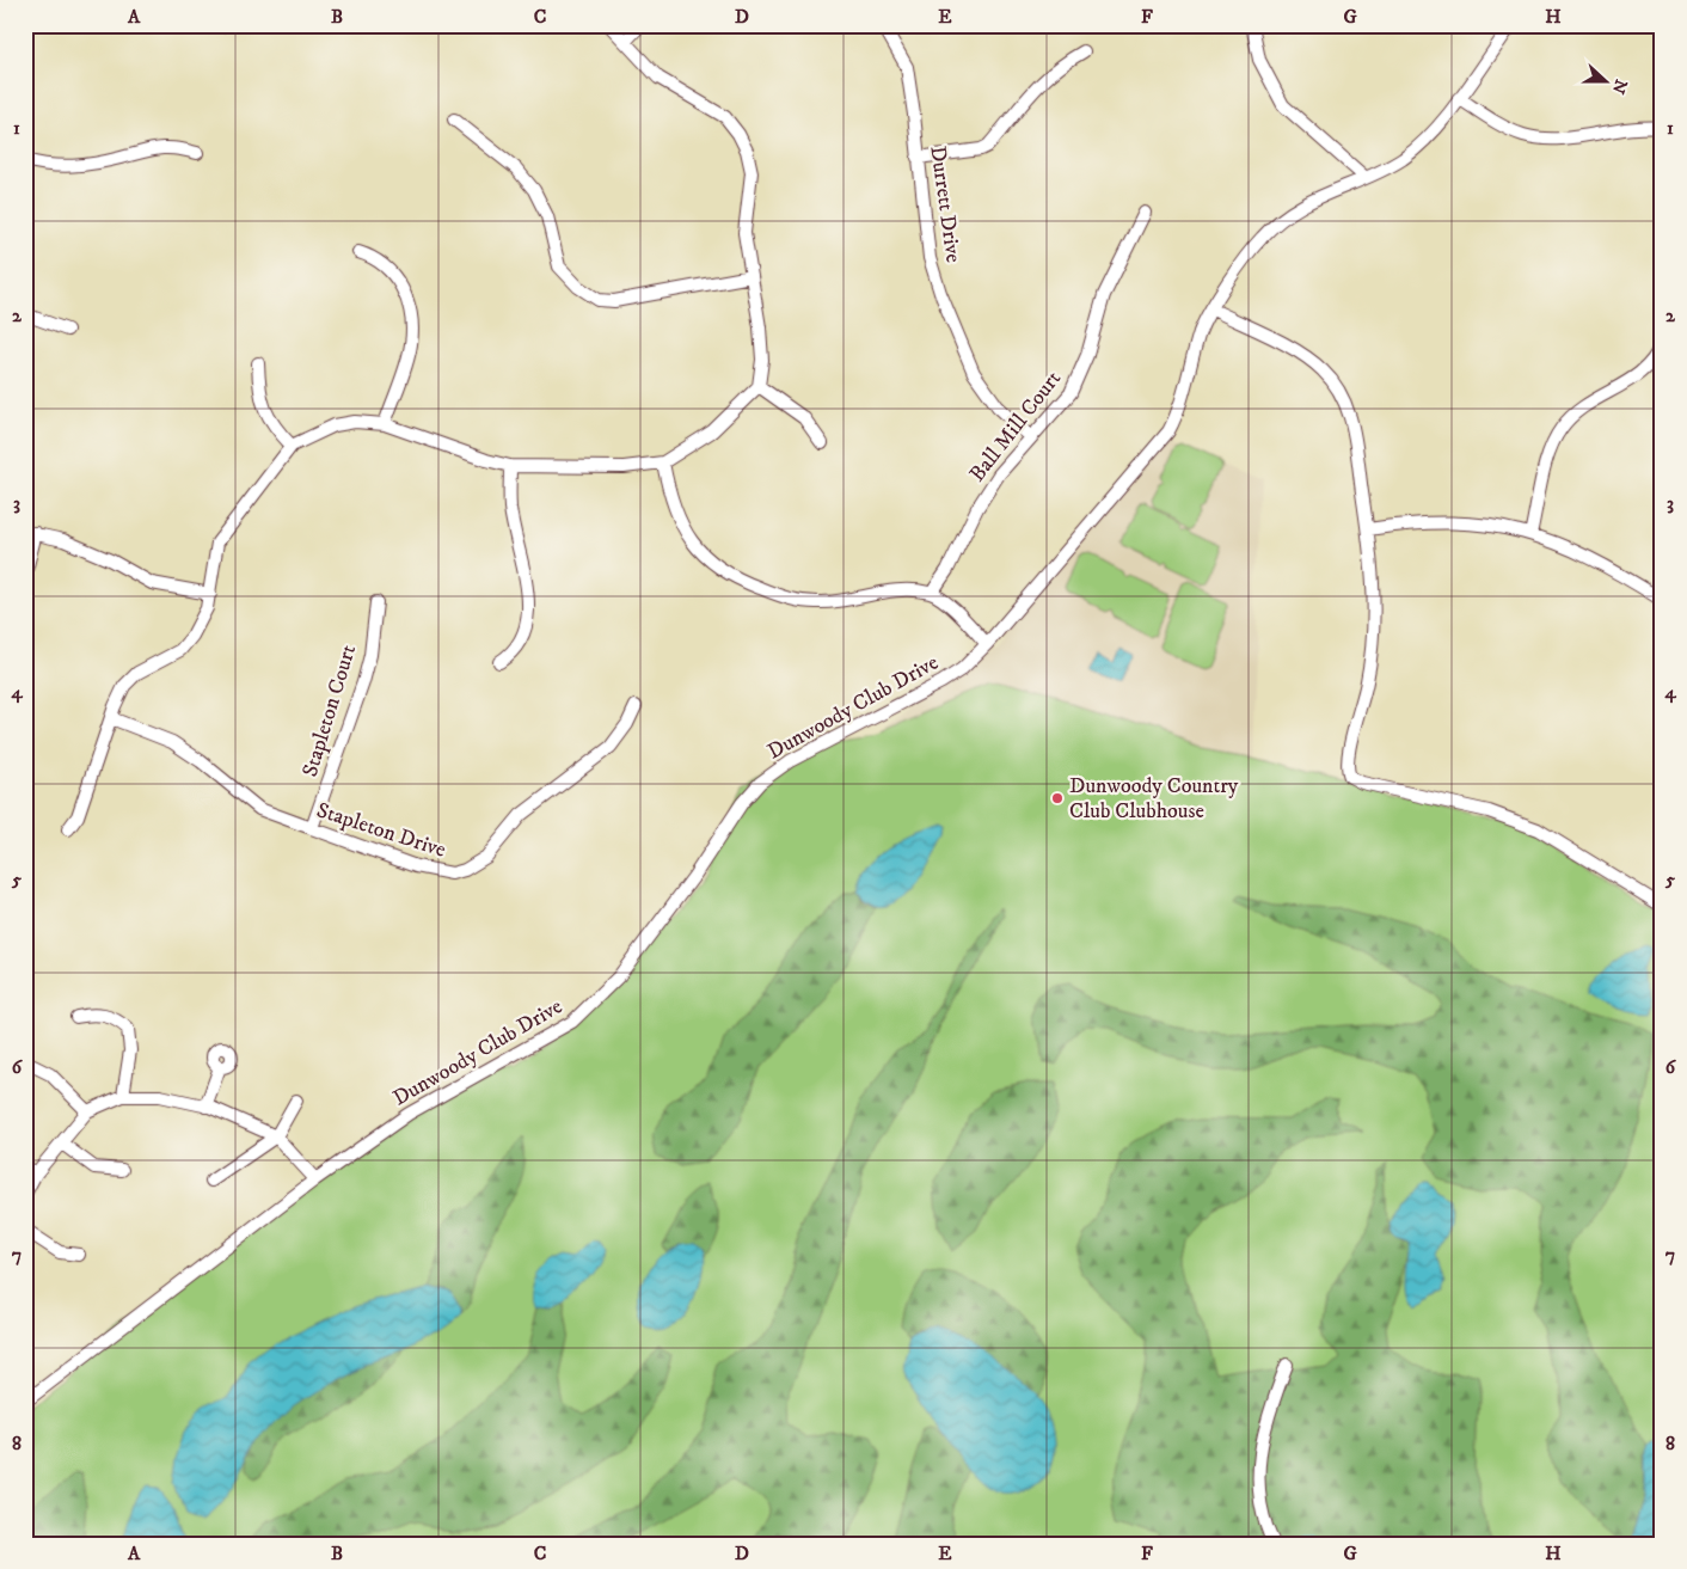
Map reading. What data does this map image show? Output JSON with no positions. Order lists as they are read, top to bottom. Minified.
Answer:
{"streets":{"street":["Durrett Drive","Ball Mill Court","Dunwoody Club Drive","Stapleton Court","Stapleton Drive"]},"crossings":[["Durrett Drive","Ball Mill Court"],["Stapleton Court","Stapleton Drive"]],"places":["Dunwoody Country Club Clubhouse"],"north":"right","grid":{"columns":["A","B","C","D","E","F","G","H"],"rows":["1","2","3","4","5","6","7","8"]}}
